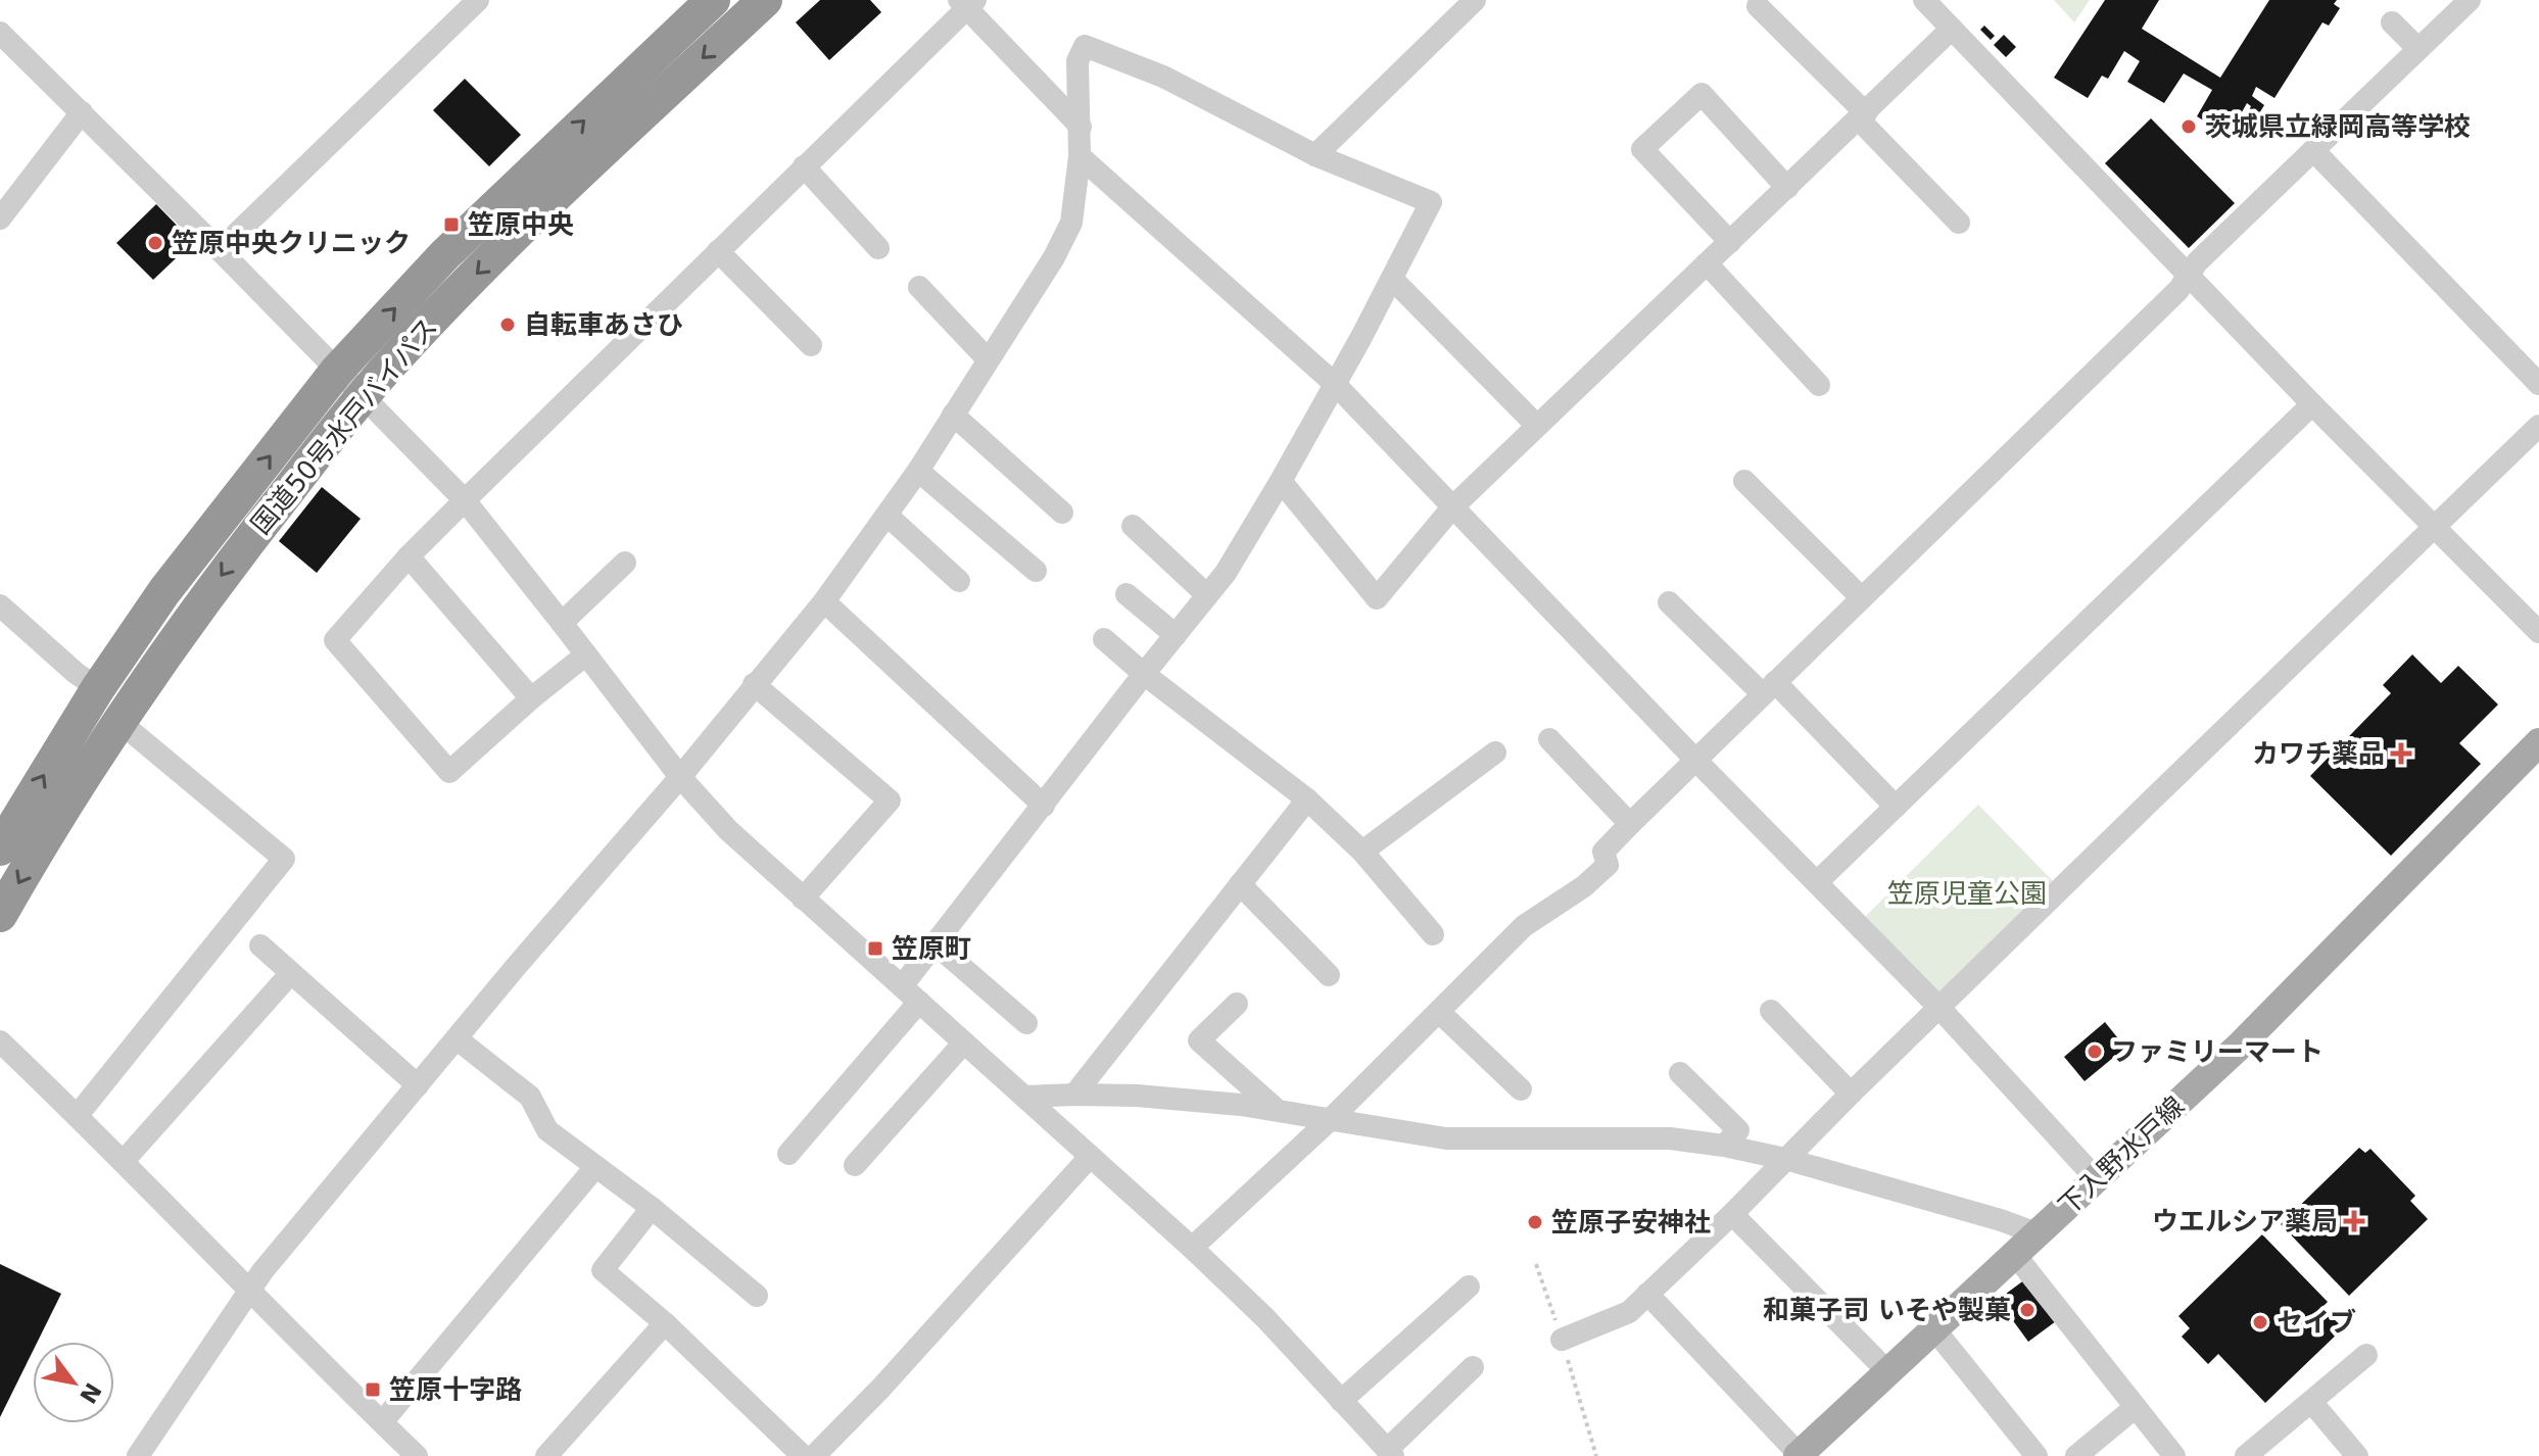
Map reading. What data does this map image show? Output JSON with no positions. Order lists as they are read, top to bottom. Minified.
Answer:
{"streets":{"highway":["国道50号水戸バイパス"],"main road":["下入野水戸線"]},"parks":["笠原児童公園"],"places":{"other":["茨城県立緑岡高等学校","笠原中央クリニック","自転車あさひ","ファミリーマート","笠原子安神社","和菓子司 いそや製菓","セイブ"],"transit":["笠原中央","笠原町","笠原十字路"],"health":["カワチ薬品","ウエルシア薬局"]},"north":"bottom right"}
